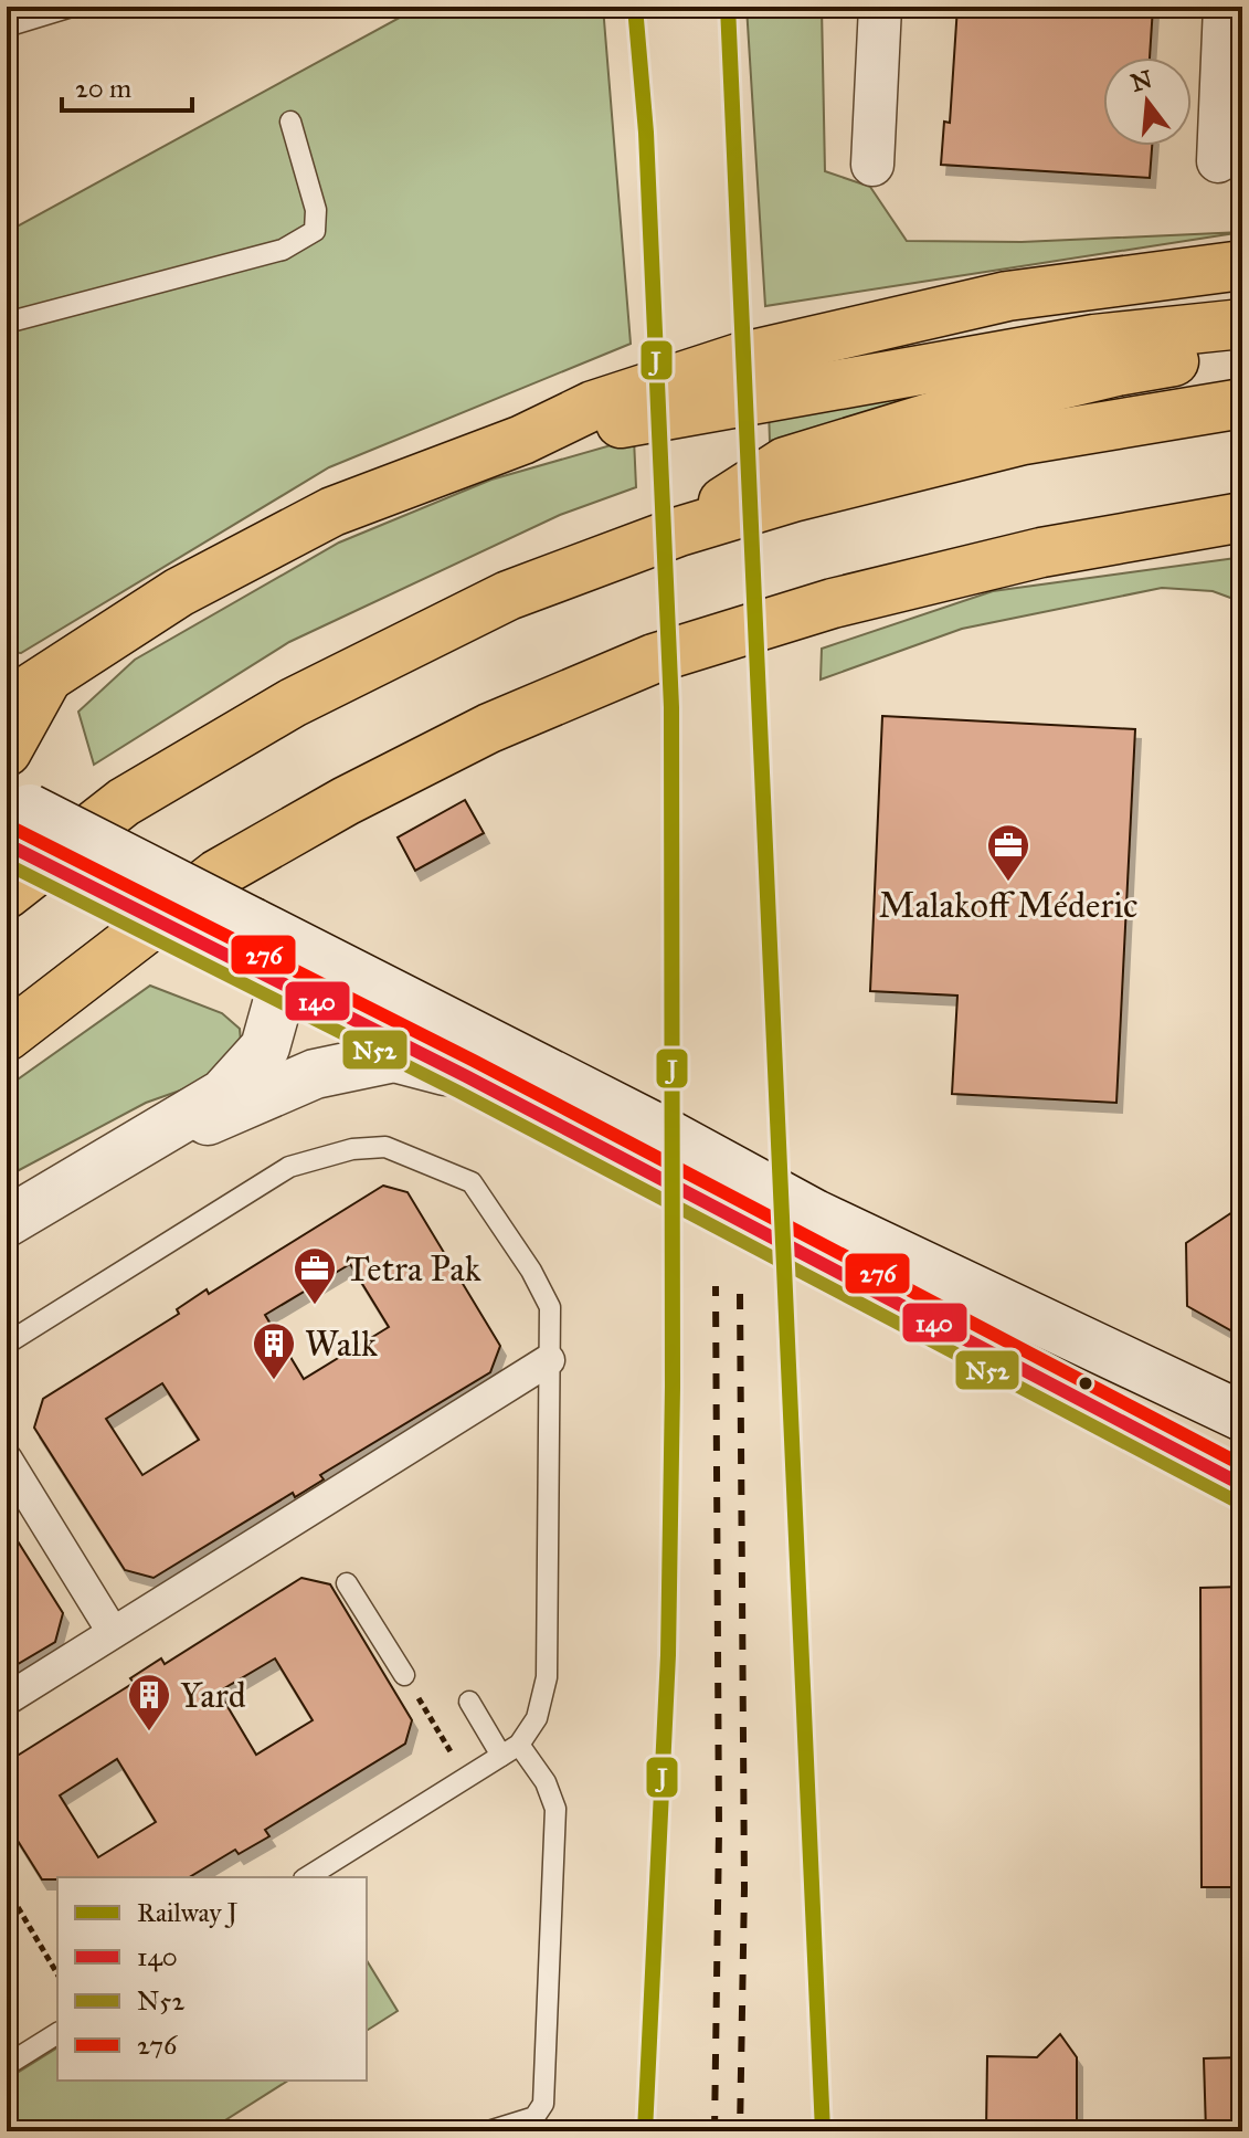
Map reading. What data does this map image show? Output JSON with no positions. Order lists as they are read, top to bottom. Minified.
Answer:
{"places":{"office":["Malakoff Méderic","Tetra Pak"],"building":["Walk","Yard"]},"lines":["rail line J","transit line 276","transit line 140","transit line N52"],"legend":["Railway J","140","N52","276"],"scale_bar":"20 m","north":"top"}
